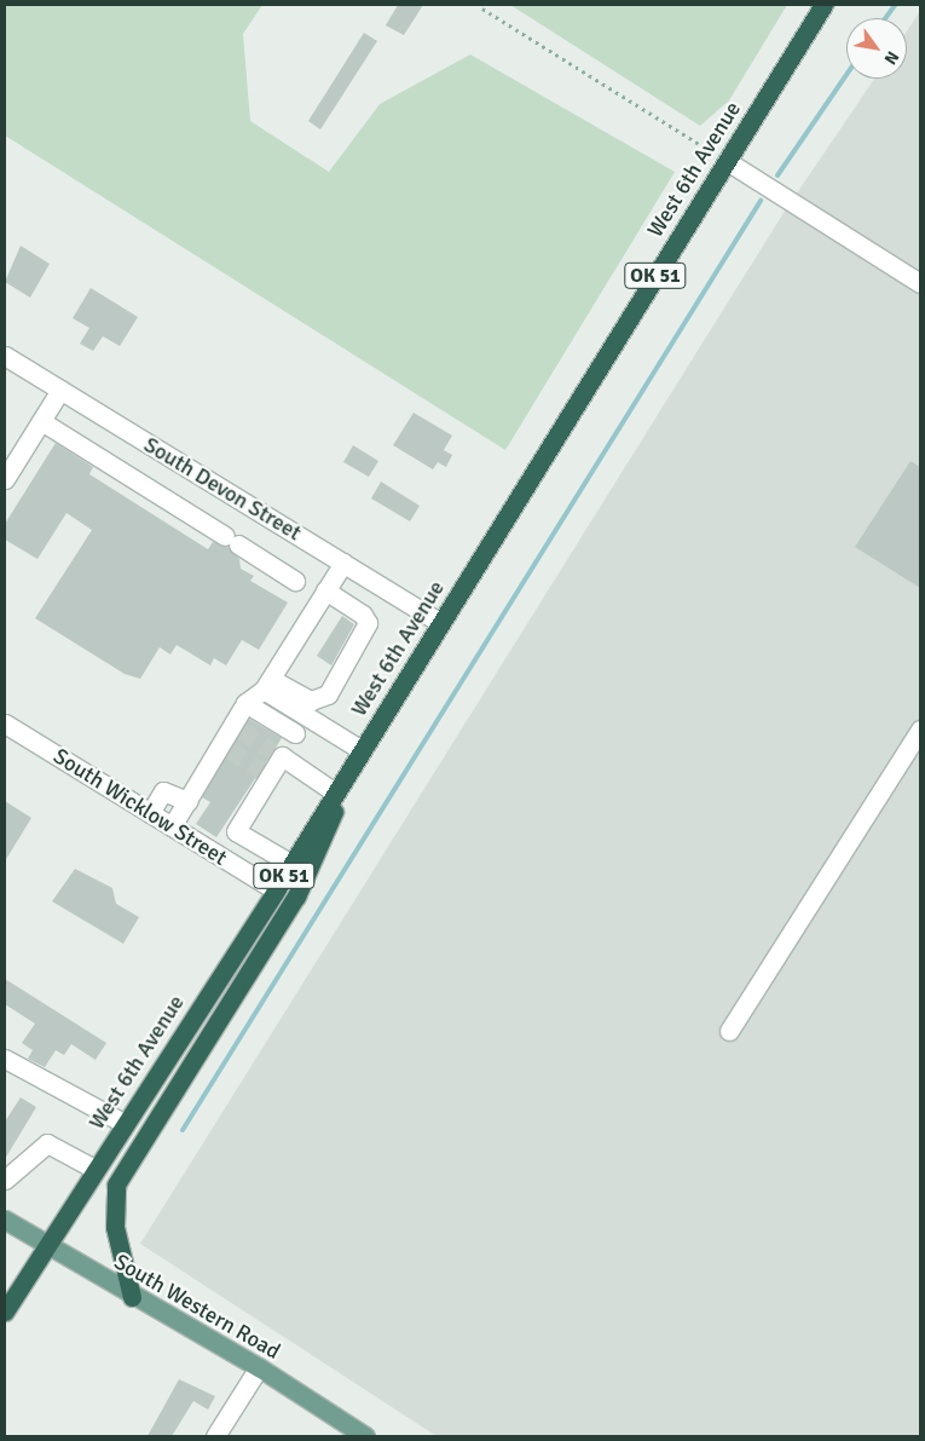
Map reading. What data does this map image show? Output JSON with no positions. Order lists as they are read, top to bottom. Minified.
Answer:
{"streets":{"highway":["West 6th Avenue","OK 51"],"main road":["South Western Road"],"street":["South Devon Street","South Wicklow Street"]},"crossings":[["West 6th Avenue","South Devon Street"],["West 6th Avenue","South Wicklow Street"],["West 6th Avenue","South Western Road"]],"north":"bottom right"}
